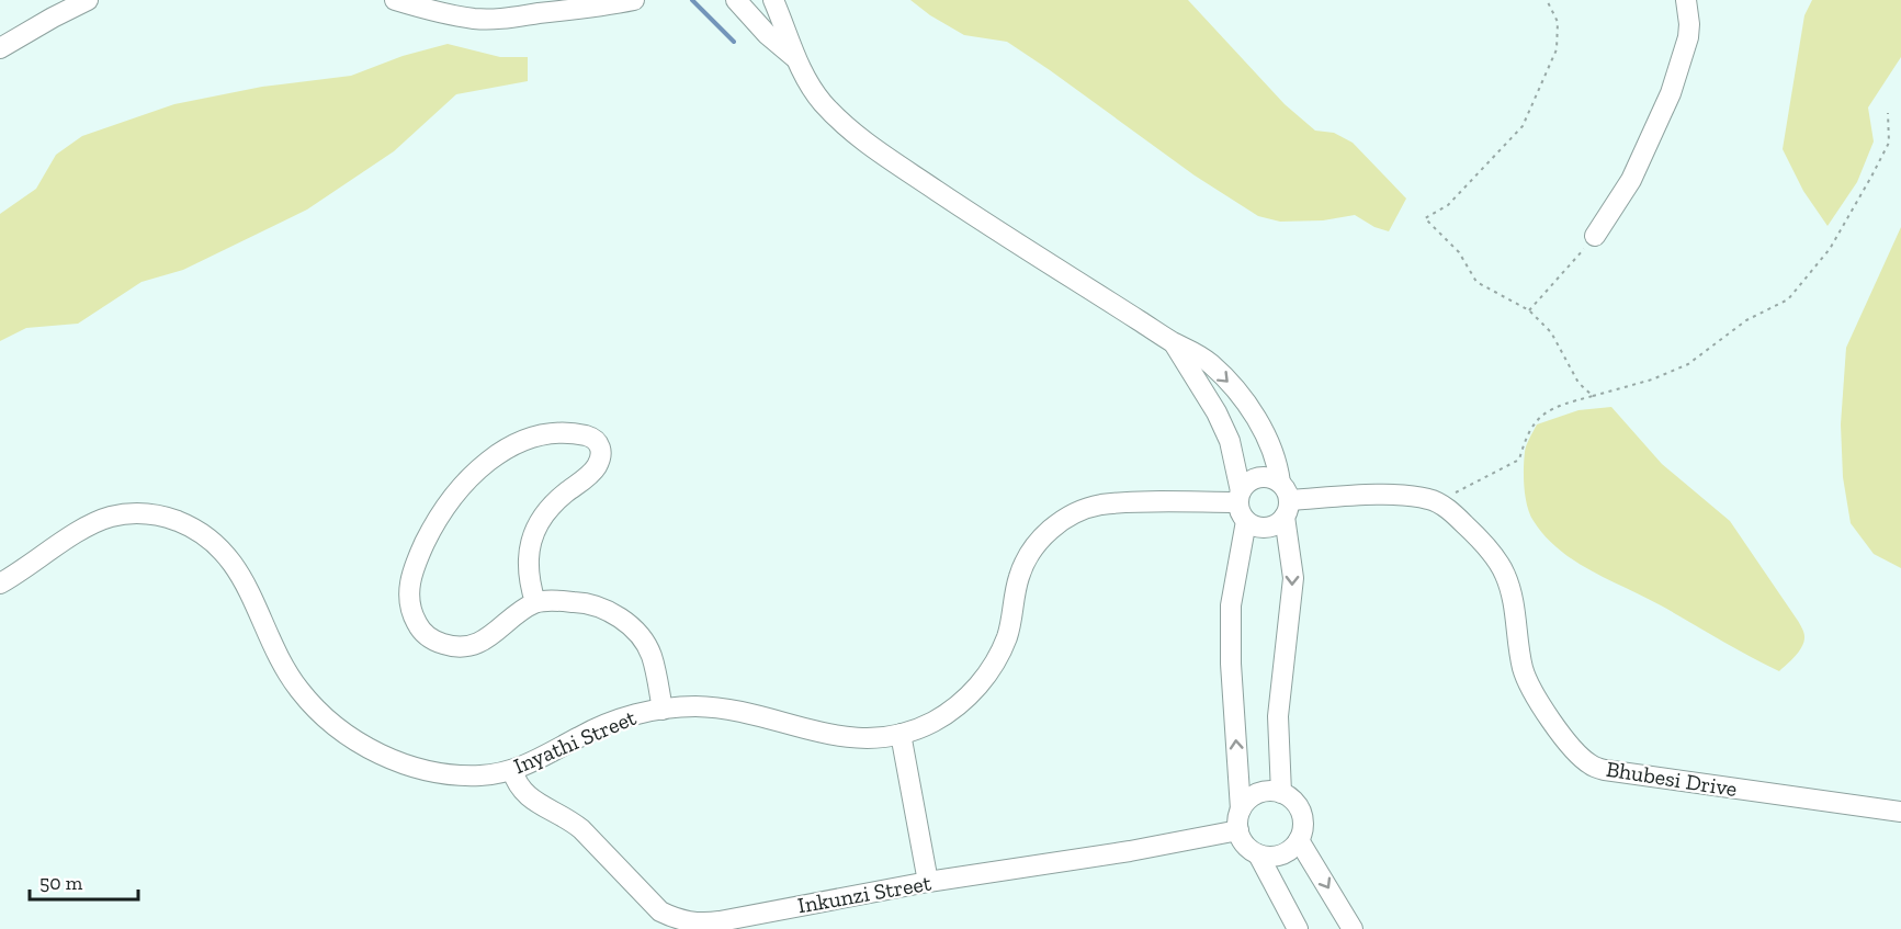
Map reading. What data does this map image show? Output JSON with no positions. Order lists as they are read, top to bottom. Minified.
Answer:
{"streets":{"street":["Inyathi Street","Bhubesi Drive","Inkunzi Street"]},"crossings":[["Inyathi Street","Bhubesi Drive"],["Inyathi Street","Inkunzi Street"]],"scale_bar":"50 m"}
